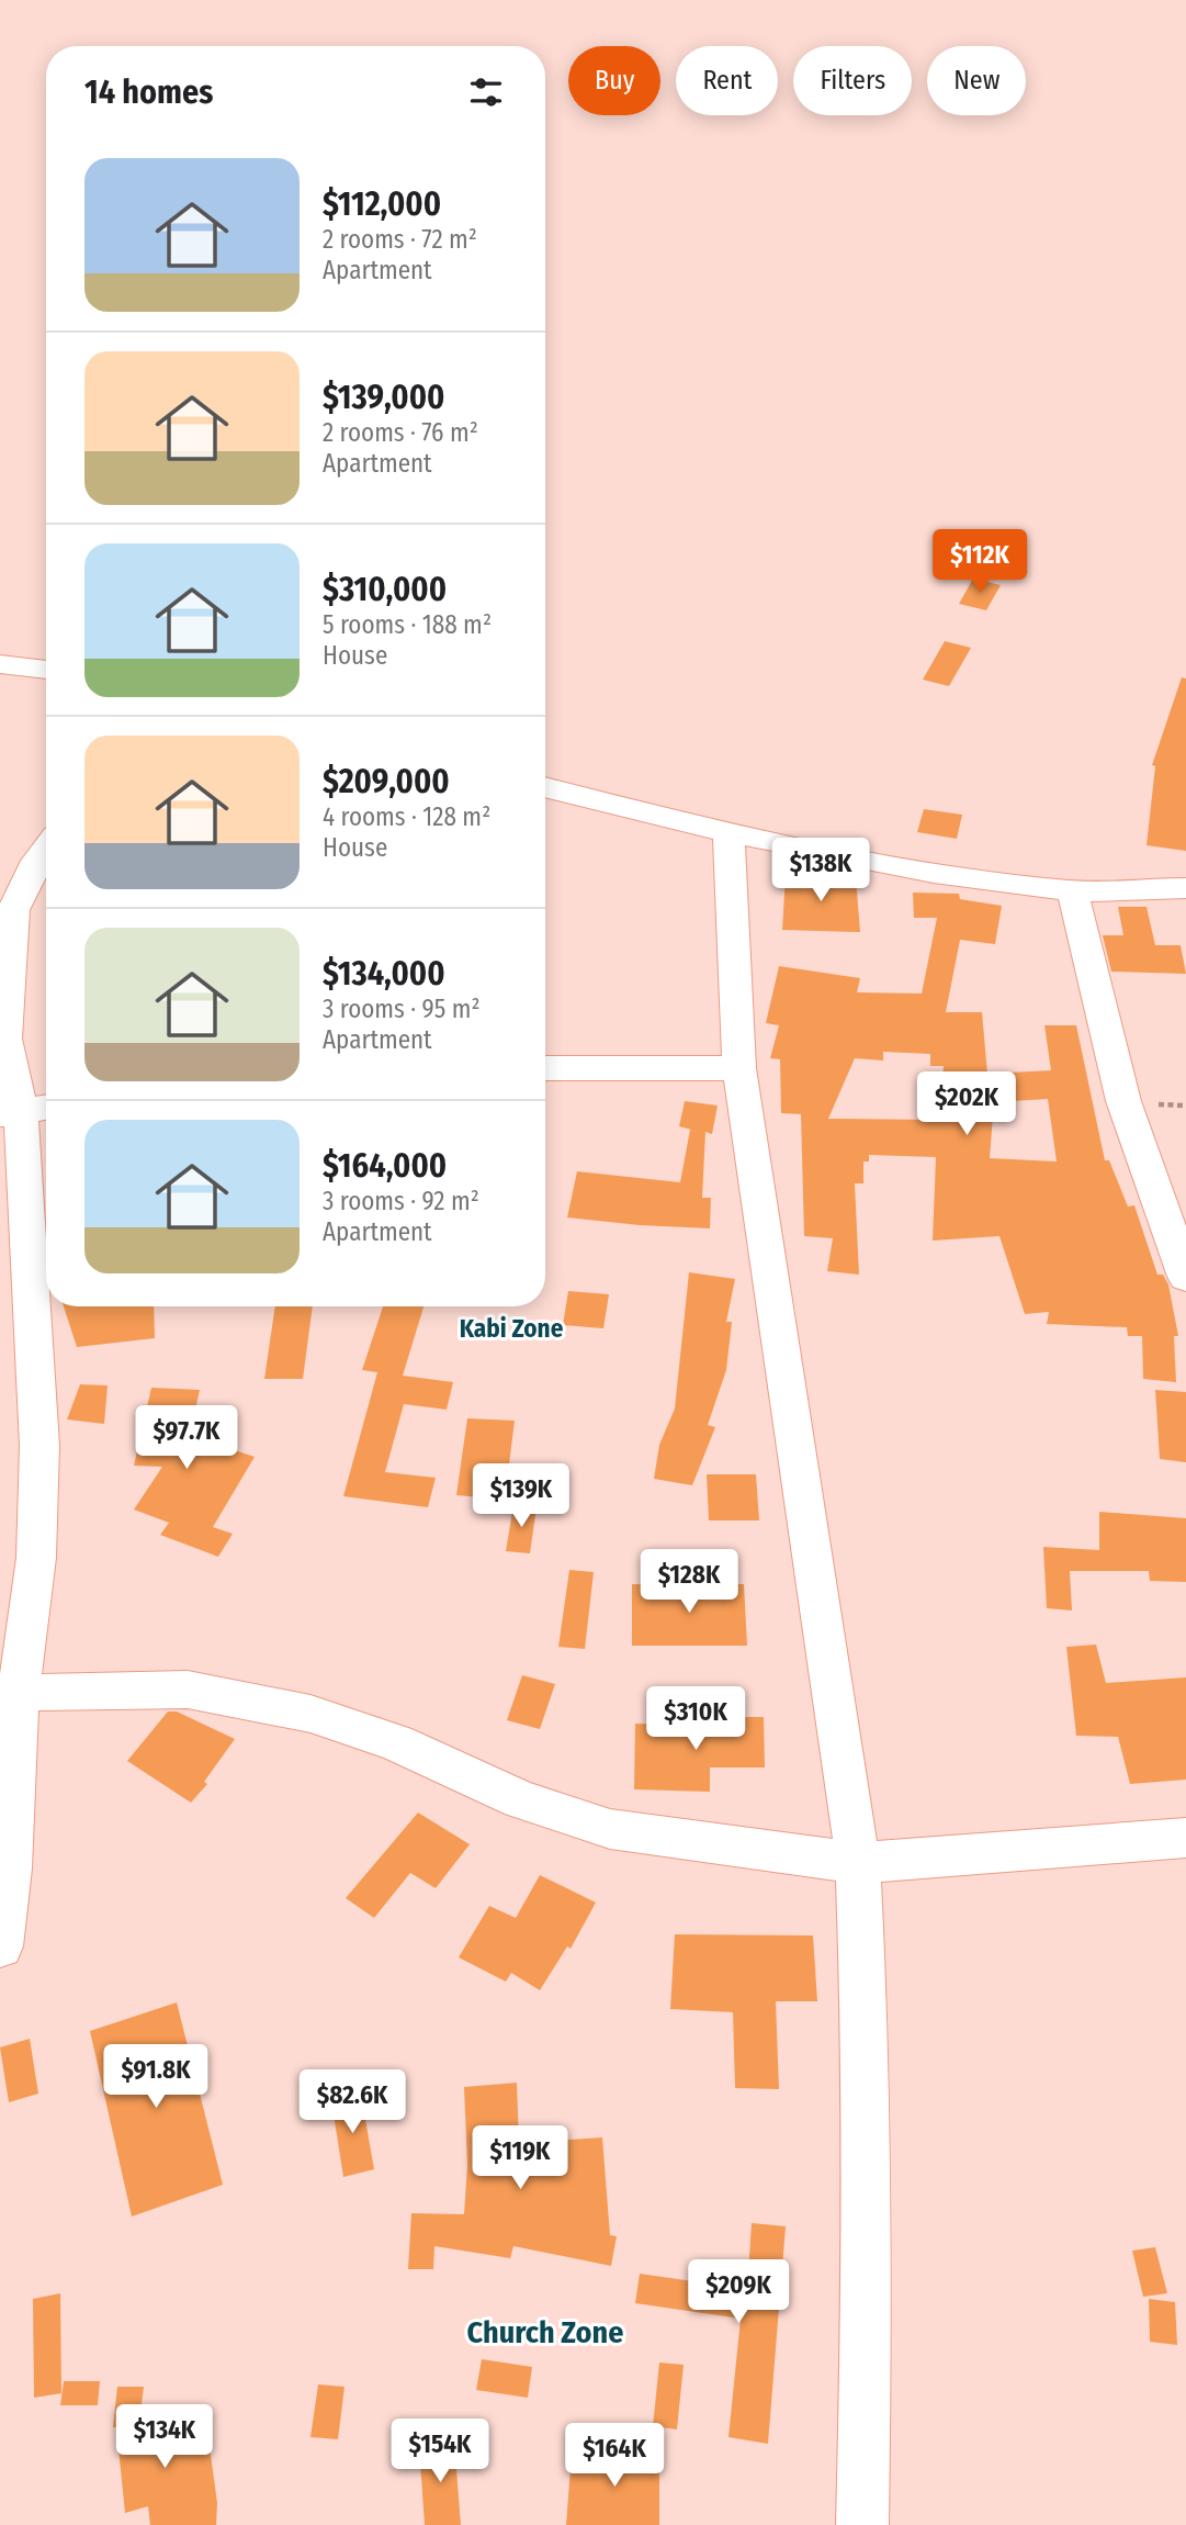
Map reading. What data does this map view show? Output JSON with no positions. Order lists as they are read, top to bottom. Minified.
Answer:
{"districts":["Kabi Zone","Church Zone"],"page":{"chip":["Buy","Rent","Filters","New"],"heading":"14 homes","list":[{"name":"$112,000","note":"2 rooms · 72 m² · Apartment"},{"name":"$139,000","note":"2 rooms · 76 m² · Apartment"},{"name":"$310,000","note":"5 rooms · 188 m² · House"},{"name":"$209,000","note":"4 rooms · 128 m² · House"},{"name":"$134,000","note":"3 rooms · 95 m² · Apartment"},{"name":"$164,000","note":"3 rooms · 92 m² · Apartment"}],"price":["$112K","$138K","$202K","$97.7K","$139K","$128K","$310K","$91.8K","$82.6K","$119K","$209K","$134K","$154K","$164K"]}}
